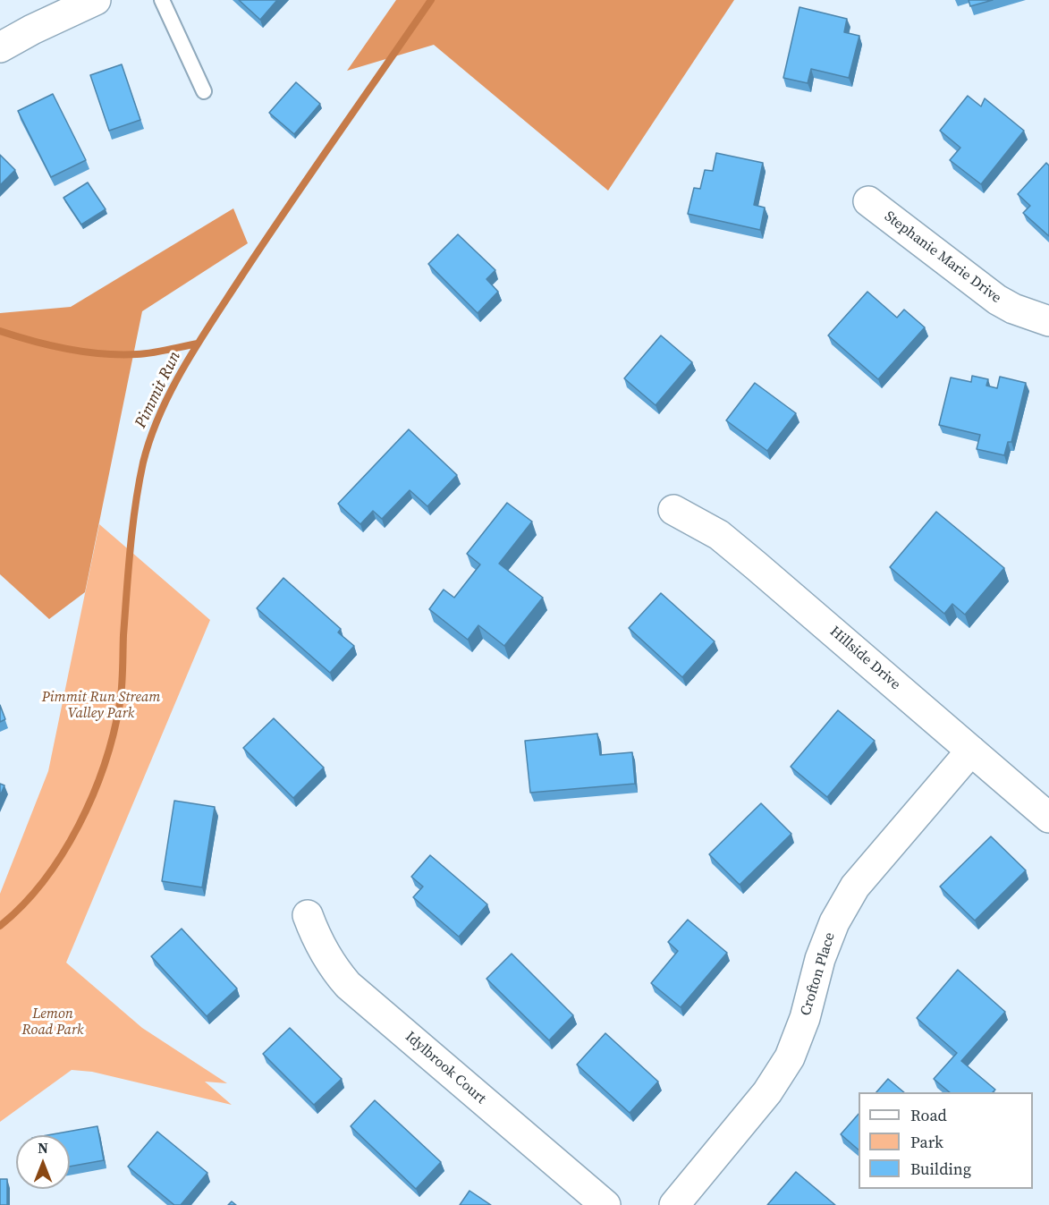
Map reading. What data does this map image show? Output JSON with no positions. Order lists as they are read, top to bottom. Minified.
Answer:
{"streets":{"street":["Stephanie Marie Drive","Hillside Drive","Crofton Place","Idylbrook Court"]},"crossings":[["Hillside Drive","Crofton Place"]],"water":["Pimmit Run"],"parks":["Pimmit Run Stream Valley Park","Lemon Road Park"],"legend":["Road","Park","Building"],"north":"top"}
